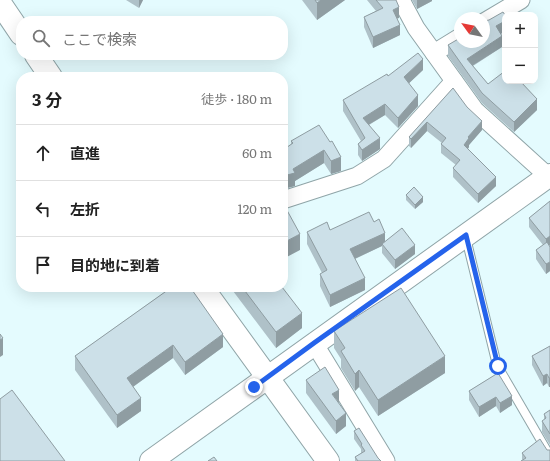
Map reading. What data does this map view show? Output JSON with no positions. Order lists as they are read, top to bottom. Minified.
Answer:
{"north":"top left","page":{"map_buttons":["+","−"],"search":"ここで検索","heading":["3 分","徒歩 · 180 m"],"list":[["直進","60 m"],["左折","120 m"],"目的地に到着"]}}
